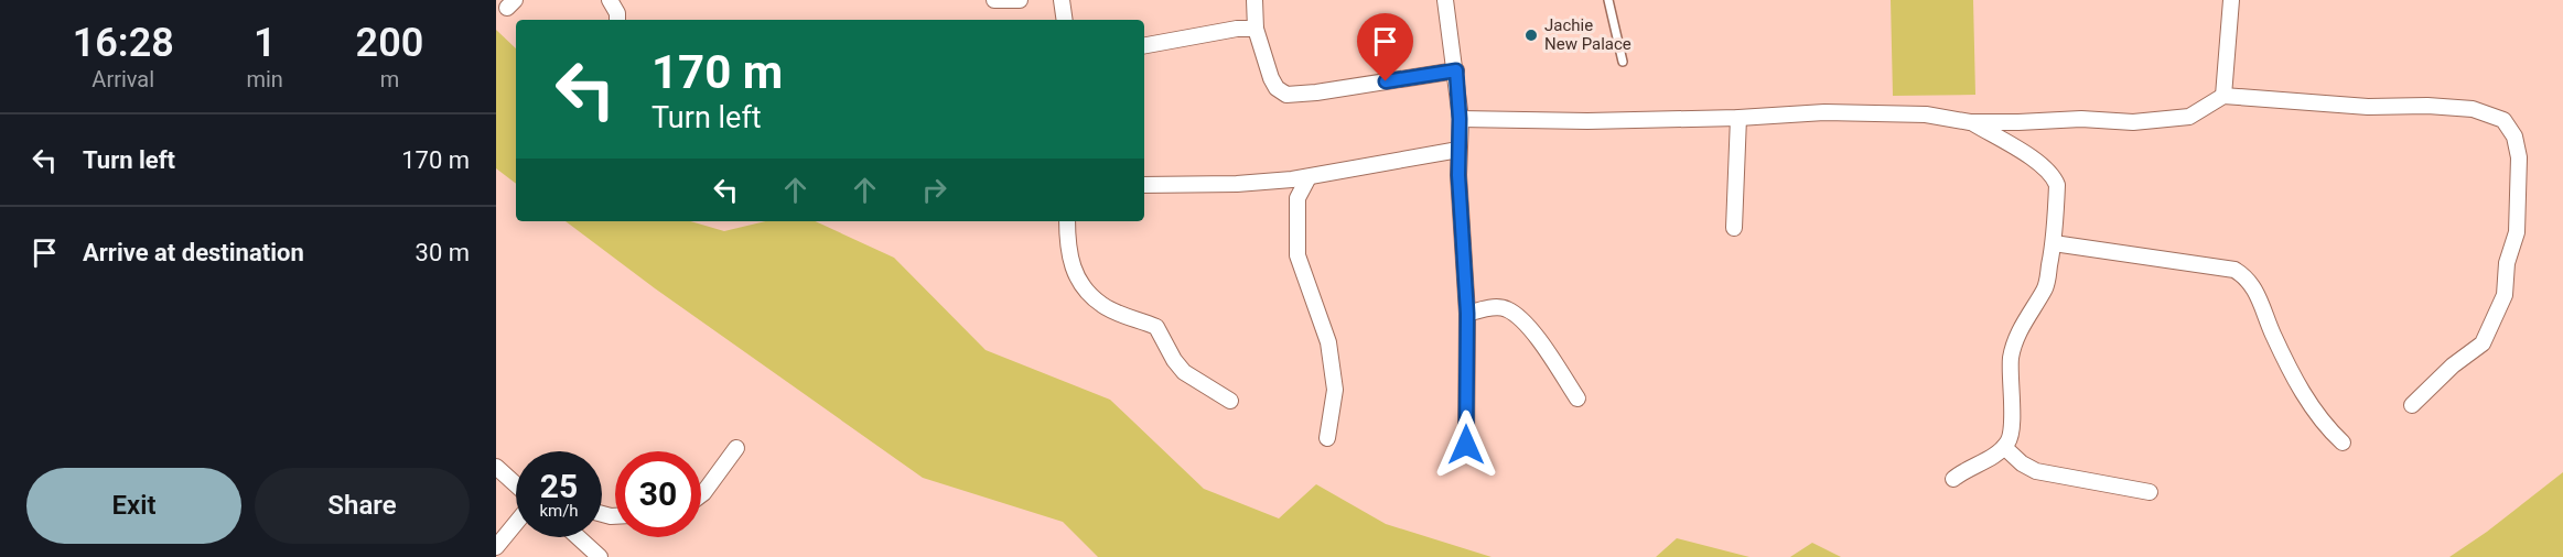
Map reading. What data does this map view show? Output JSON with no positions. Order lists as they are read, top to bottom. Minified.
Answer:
{"places":["Jachie New Palace"],"page":{"eta":["16:28","Arrival","1","min","200","m"],"turn":["170 m","Turn left"],"list":[{"name":"Turn left","value":"170 m"},{"name":"Arrive at destination","value":"30 m"}],"speed":"25 km/h","limit":"30","buttons":["Exit","Share"]}}
